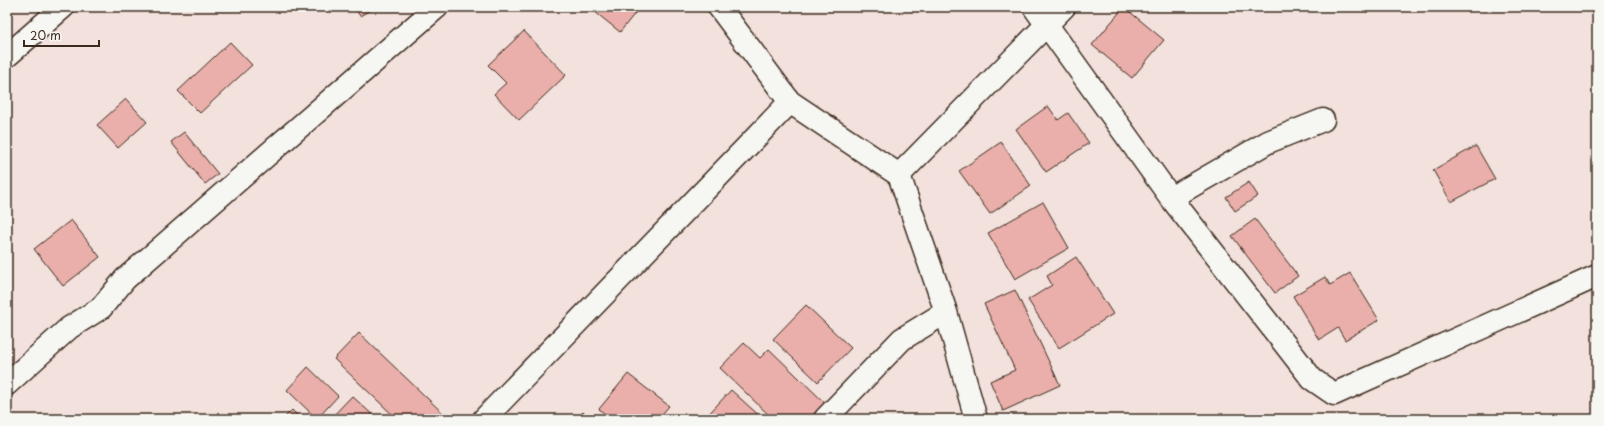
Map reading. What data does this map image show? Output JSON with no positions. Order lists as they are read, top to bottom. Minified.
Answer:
{"scale_bar":"20 m"}
